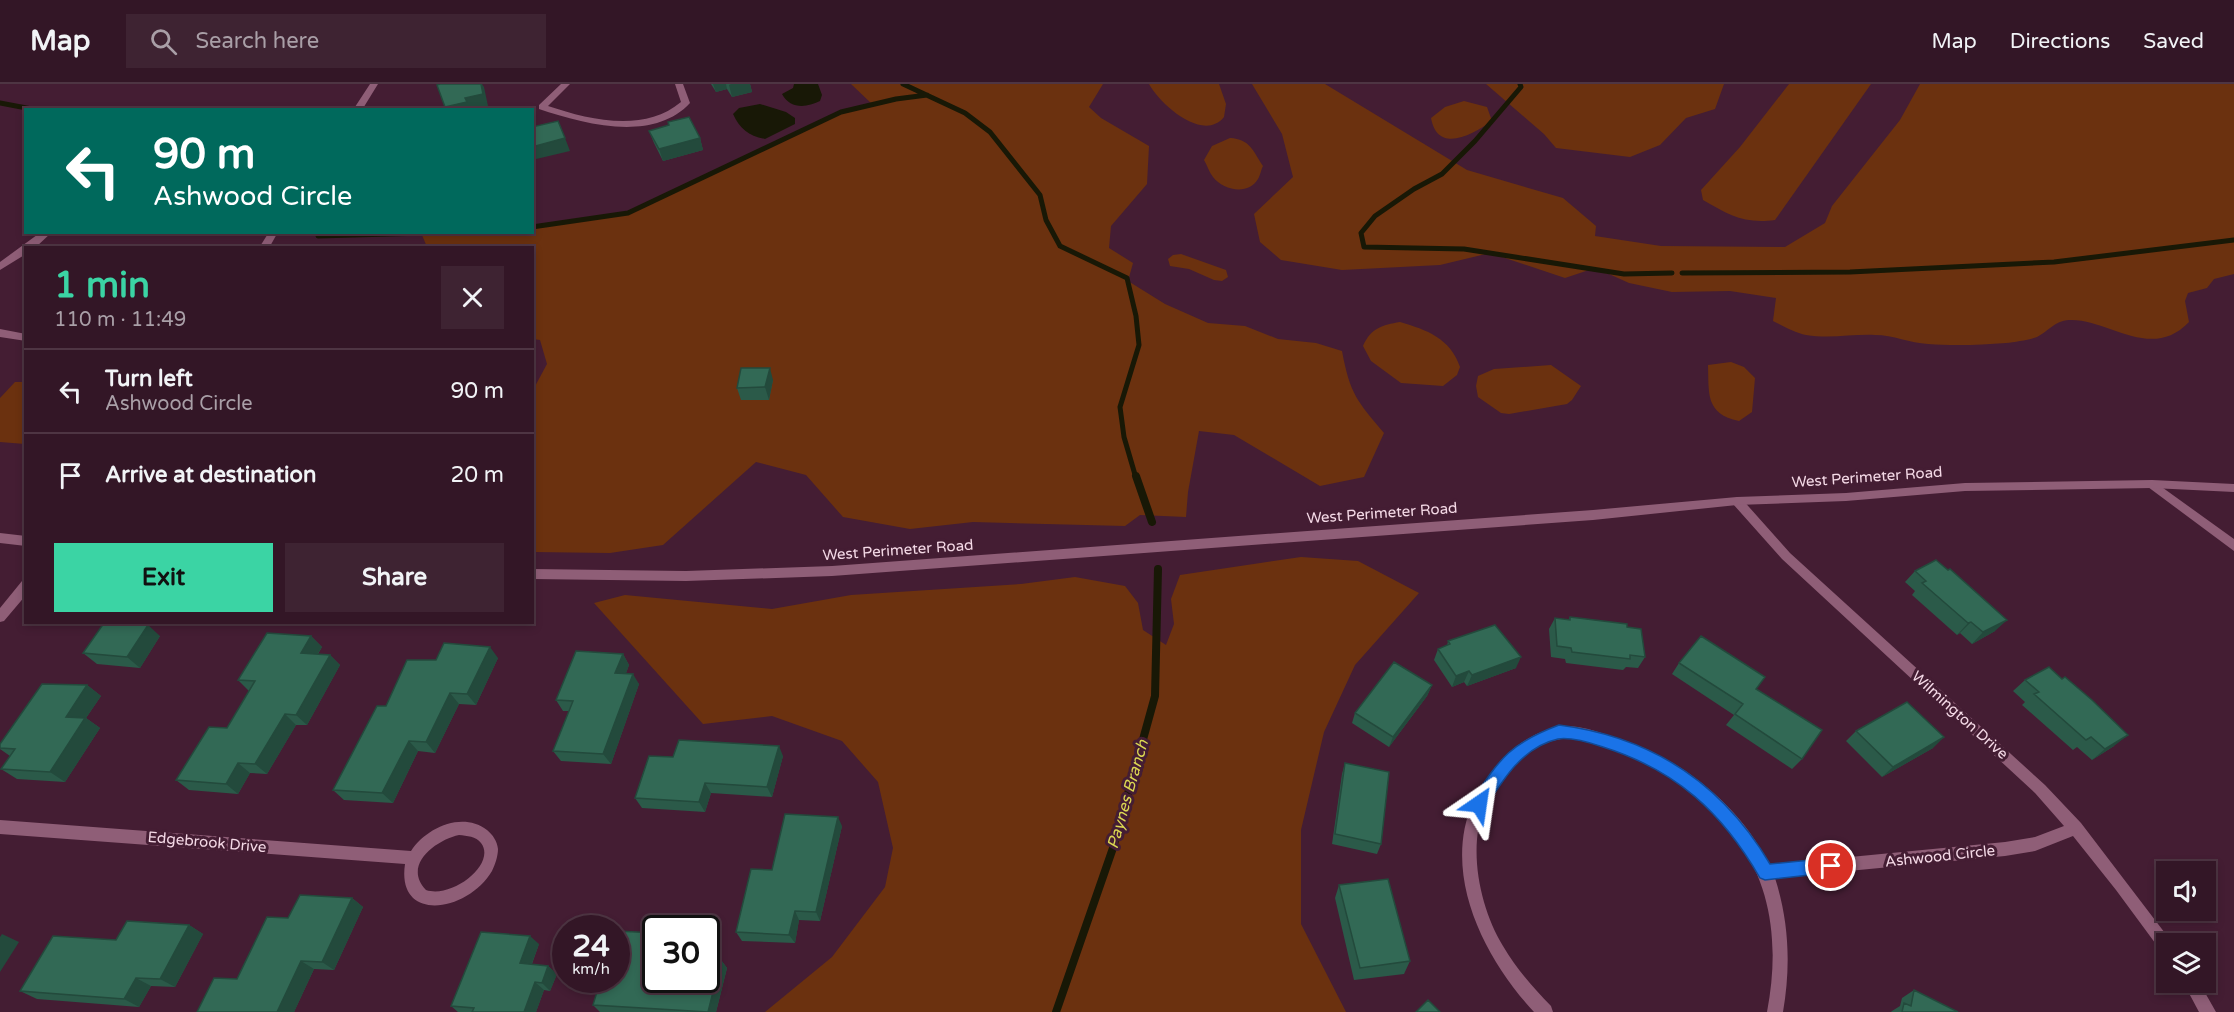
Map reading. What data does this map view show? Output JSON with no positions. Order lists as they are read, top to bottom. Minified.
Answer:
{"streets":{"street":["West Perimeter Road","Wilmington Drive","Edgebrook Drive","Ashwood Circle"]},"crossings":[["West Perimeter Road","Wilmington Drive"],["Wilmington Drive","Ashwood Circle"]],"water":["Paynes Branch"],"page":{"header":"Map","search":"Search here","nav":["Map","Directions","Saved"],"turn":["90 m","Ashwood Circle"],"heading":["1 min","110 m · 11:49"],"list":[{"name":"Turn left","note":"Ashwood Circle","value":"90 m"},{"name":"Arrive at destination","value":"20 m"}],"buttons":["Exit","Share"],"speed":"24 km/h","limit":"30"}}
